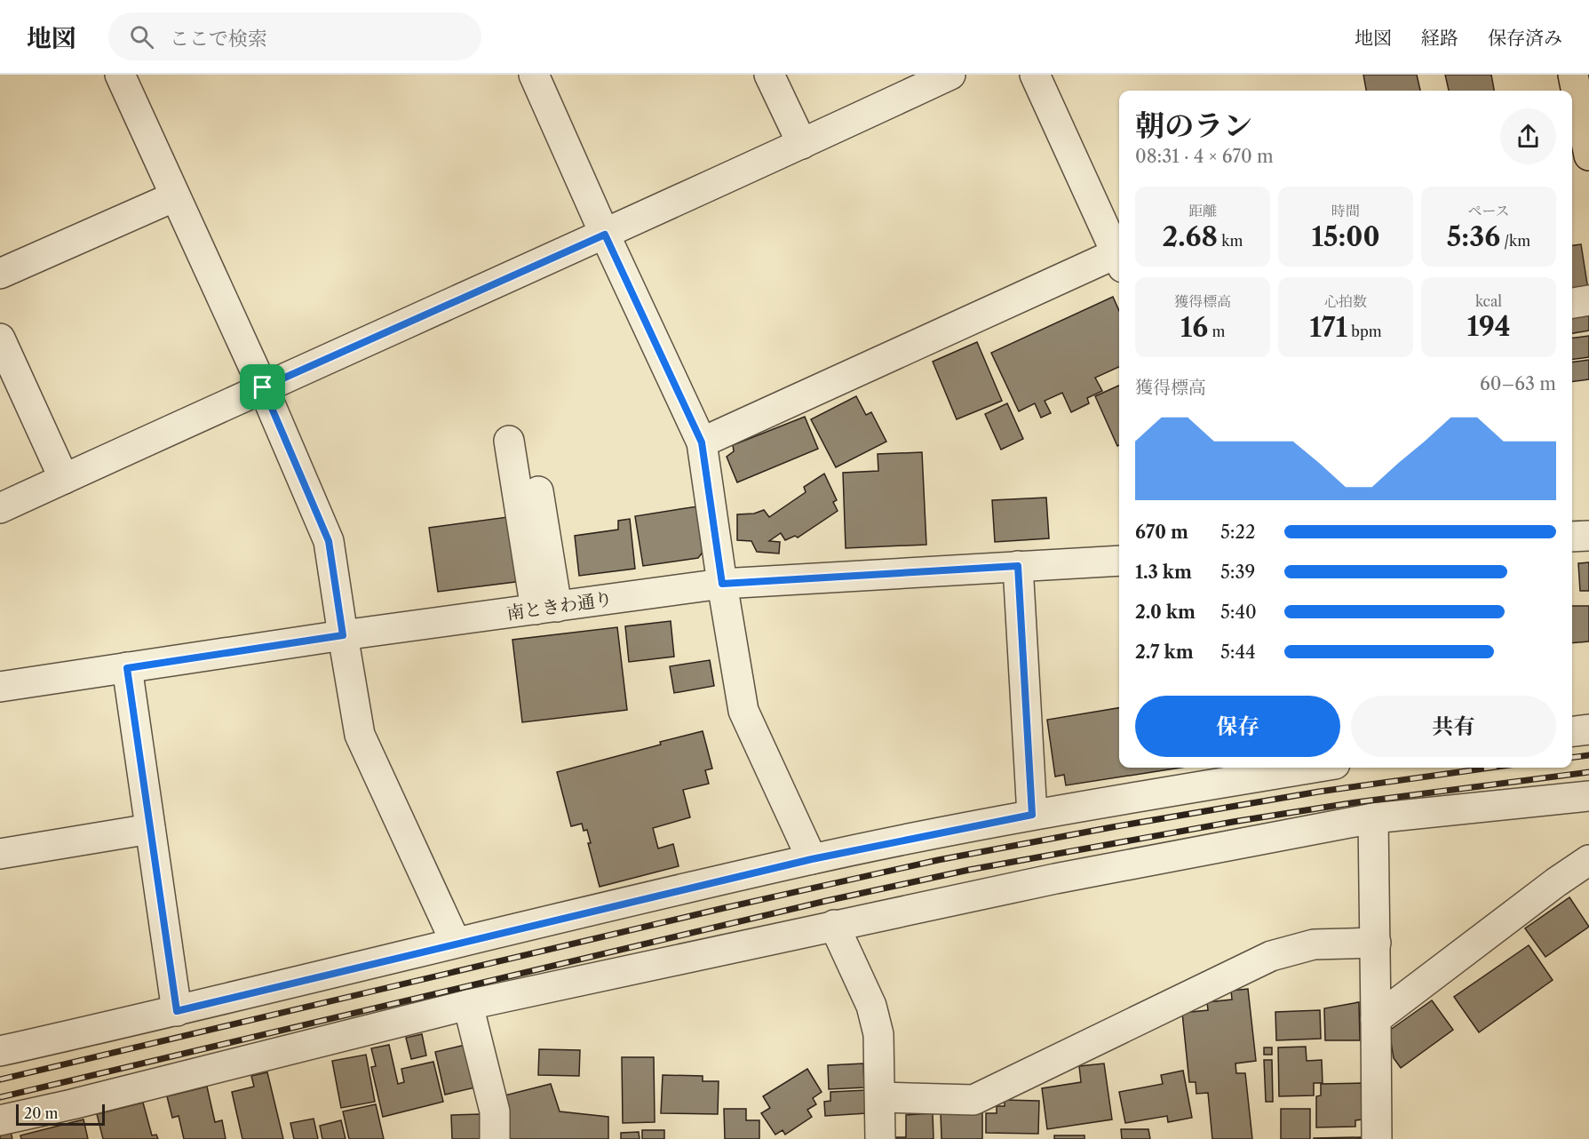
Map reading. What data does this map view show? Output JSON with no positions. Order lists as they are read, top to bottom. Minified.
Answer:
{"streets":{"street":["南ときわ通り"]},"scale_bar":"20 m","page":{"header":"地図","search":"ここで検索","nav":["地図","経路","保存済み"],"heading":["朝のラン","08:31 · 4 × 670 m"],"stats":[["距離","2.68 km"],["時間","15:00"],["ペース","5:36 /km"],["獲得標高","16 m"],["心拍数","171 bpm"],["kcal","194"]],"chart":["獲得標高","60–63 m"],"list":[{"name":"670 m","note":"5:22"},{"name":"1.3 km","note":"5:39"},{"name":"2.0 km","note":"5:40"},{"name":"2.7 km","note":"5:44"}],"buttons":["保存","共有"],"scale":"20 m"}}
